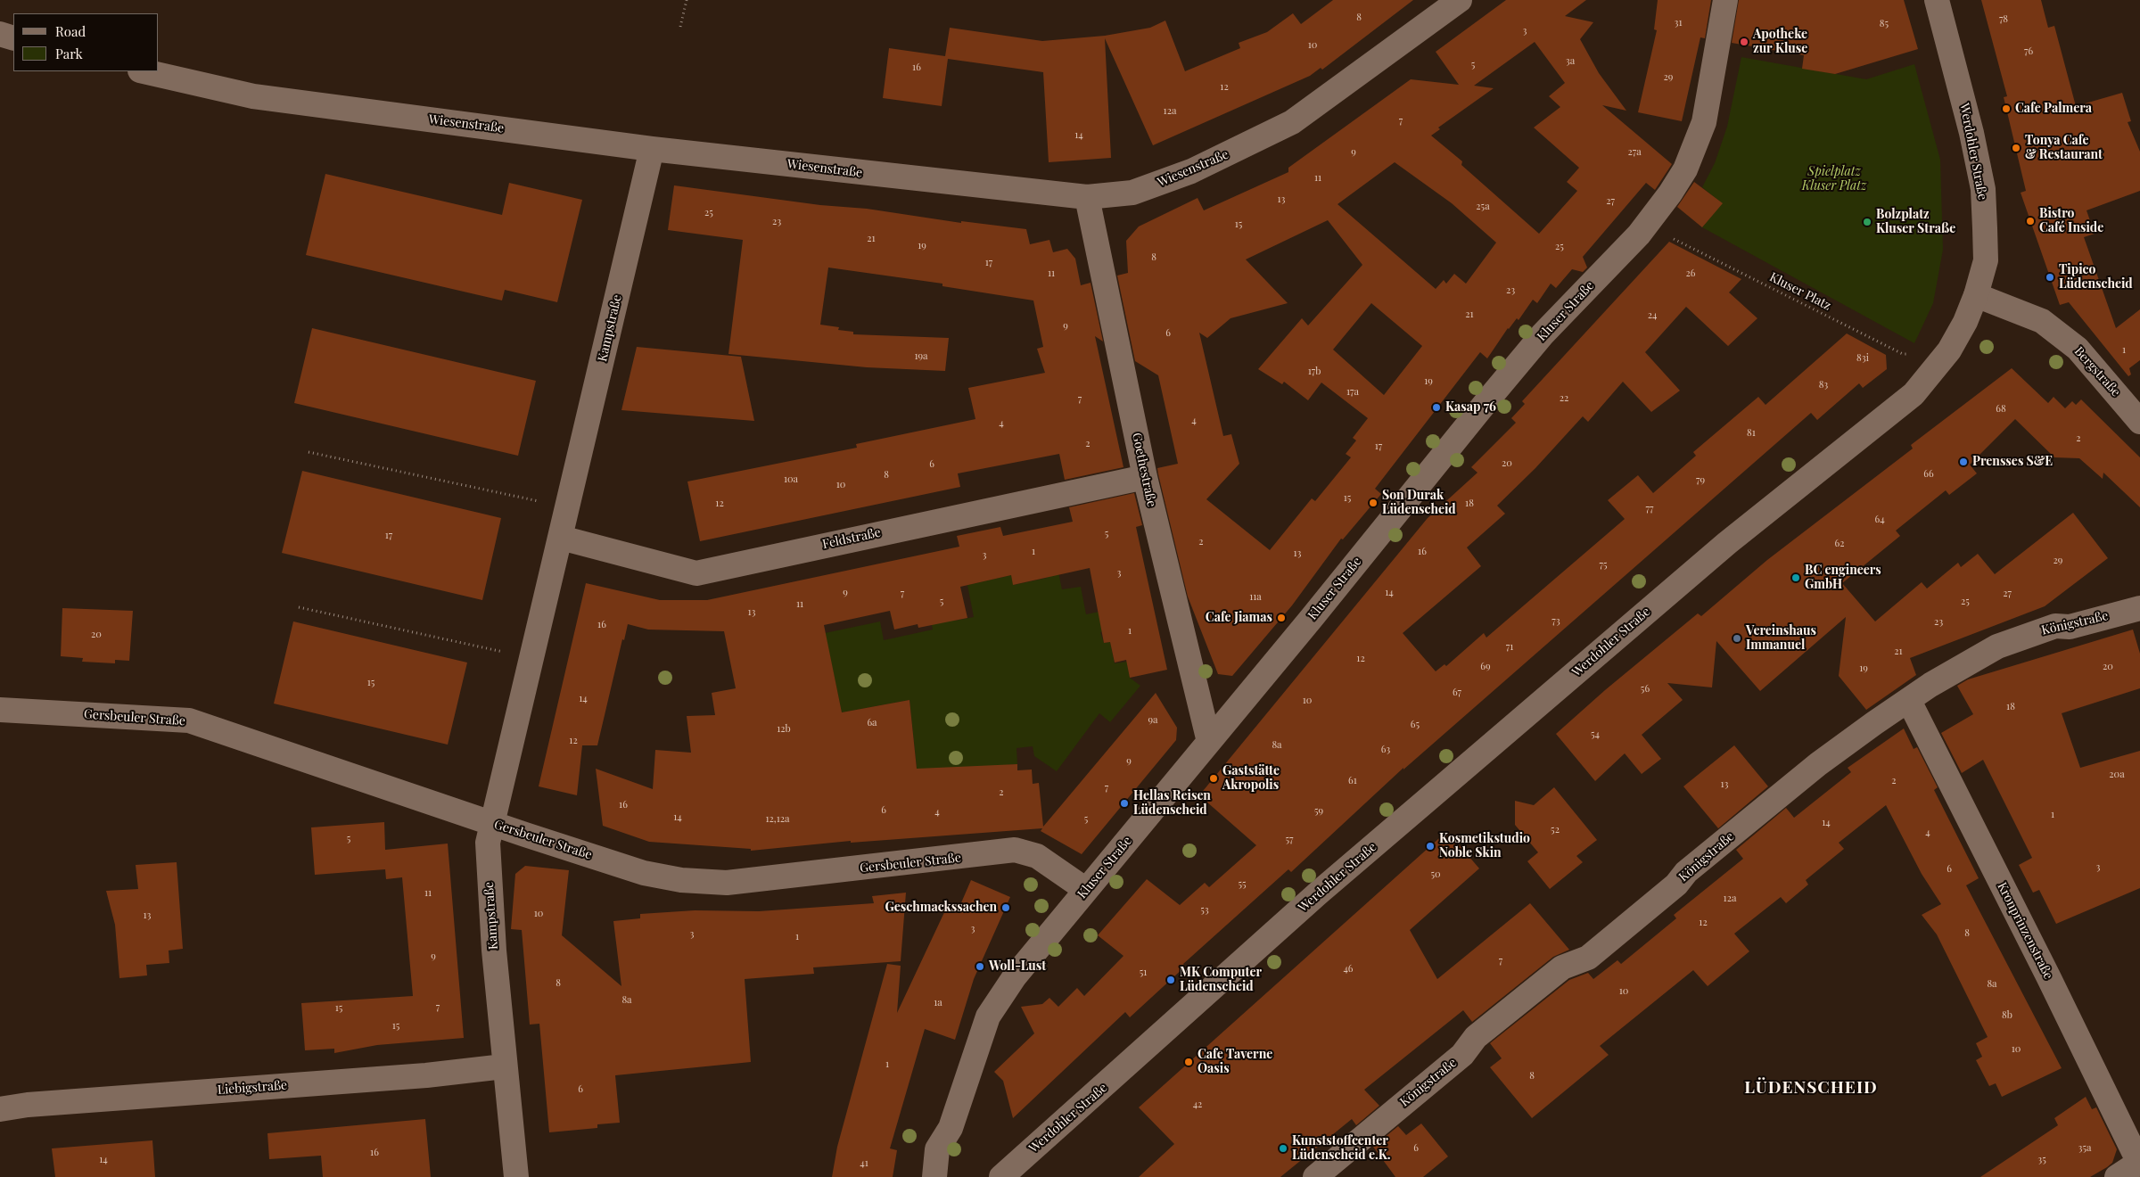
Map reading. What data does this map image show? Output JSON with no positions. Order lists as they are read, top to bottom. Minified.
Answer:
{"streets":{"street":["Wiesenstraße","Werdohler Straße","Kluser Straße","Kampstraße","Bergstraße","Goethestraße","Feldstraße","Königstraße","Gersbeuler Straße","Kronprinzenstraße","Liebigstraße"],"path":["Kluser Platz"]},"crossings":[["Wiesenstraße","Kampstraße"],["Wiesenstraße","Goethestraße"],["Werdohler Straße","Kluser Platz"],["Werdohler Straße","Bergstraße"],["Kluser Platz","Kluser Straße"],["Kluser Straße","Goethestraße"],["Kluser Straße","Gersbeuler Straße"],["Kampstraße","Feldstraße"],["Kampstraße","Gersbeuler Straße"],["Kampstraße","Liebigstraße"],["Goethestraße","Feldstraße"],["Königstraße","Kronprinzenstraße"]],"districts":["LÜDENSCHEID"],"parks":["Spielplatz Kluser Platz"],"places":["Apotheke zur Kluse","Cafe Palmera","Tonya Cafe & Restaurant","Bistro Café Inside","Bolzplatz Kluser Straße","Tipico Lüdenscheid","Kasap 76","Prensses S&E","Son Durak Lüdenscheid","BC engineers GmbH","Cafe Jiamas","Vereinshaus Immanuel","Gaststätte Akropolis","Hellas Reisen Lüdenscheid","Kosmetikstudio Noble Skin","Geschmackssachen","Woll-Lust","MK Computer Lüdenscheid","Cafe Taverne Oasis","Kunststoffcenter Lüdenscheid e.K."],"house_numbers":["8","78","31","85","3","10","76","3a","5","16","29","12","12a","7","14","9","27a","11","13","27","25a","25","23","15","21","19","25","8","17","11","26","23","21","24","9","6","1","19a","83i","17b","19","83","17a","22","7","68","4","4","81","2","2","17","20","6","66","8","10a","79","10","15","12","18","77","64","5","17","2","62","1","16","13","3","29","75","3","9","14","7","27","11a","5","25","11","13","73","23","16","1","20","71","21","12","69","20","19","15","56","67","14","10","18","9a","6a","65","12b","54","12","8a","63","9","20a","61","2","13","7","2","16","6","59","4","1","14","12,12a","5","14","52","4","5","57","3","6","50","55","11","12a","53","10","13","12","3","8","3","1","9","7","46","51","8","8a","10","8a","1a","7","15","8b","15","10","1","8","6","42","6","35a","16","14","35","41"],"legend":["Road","Park"]}
